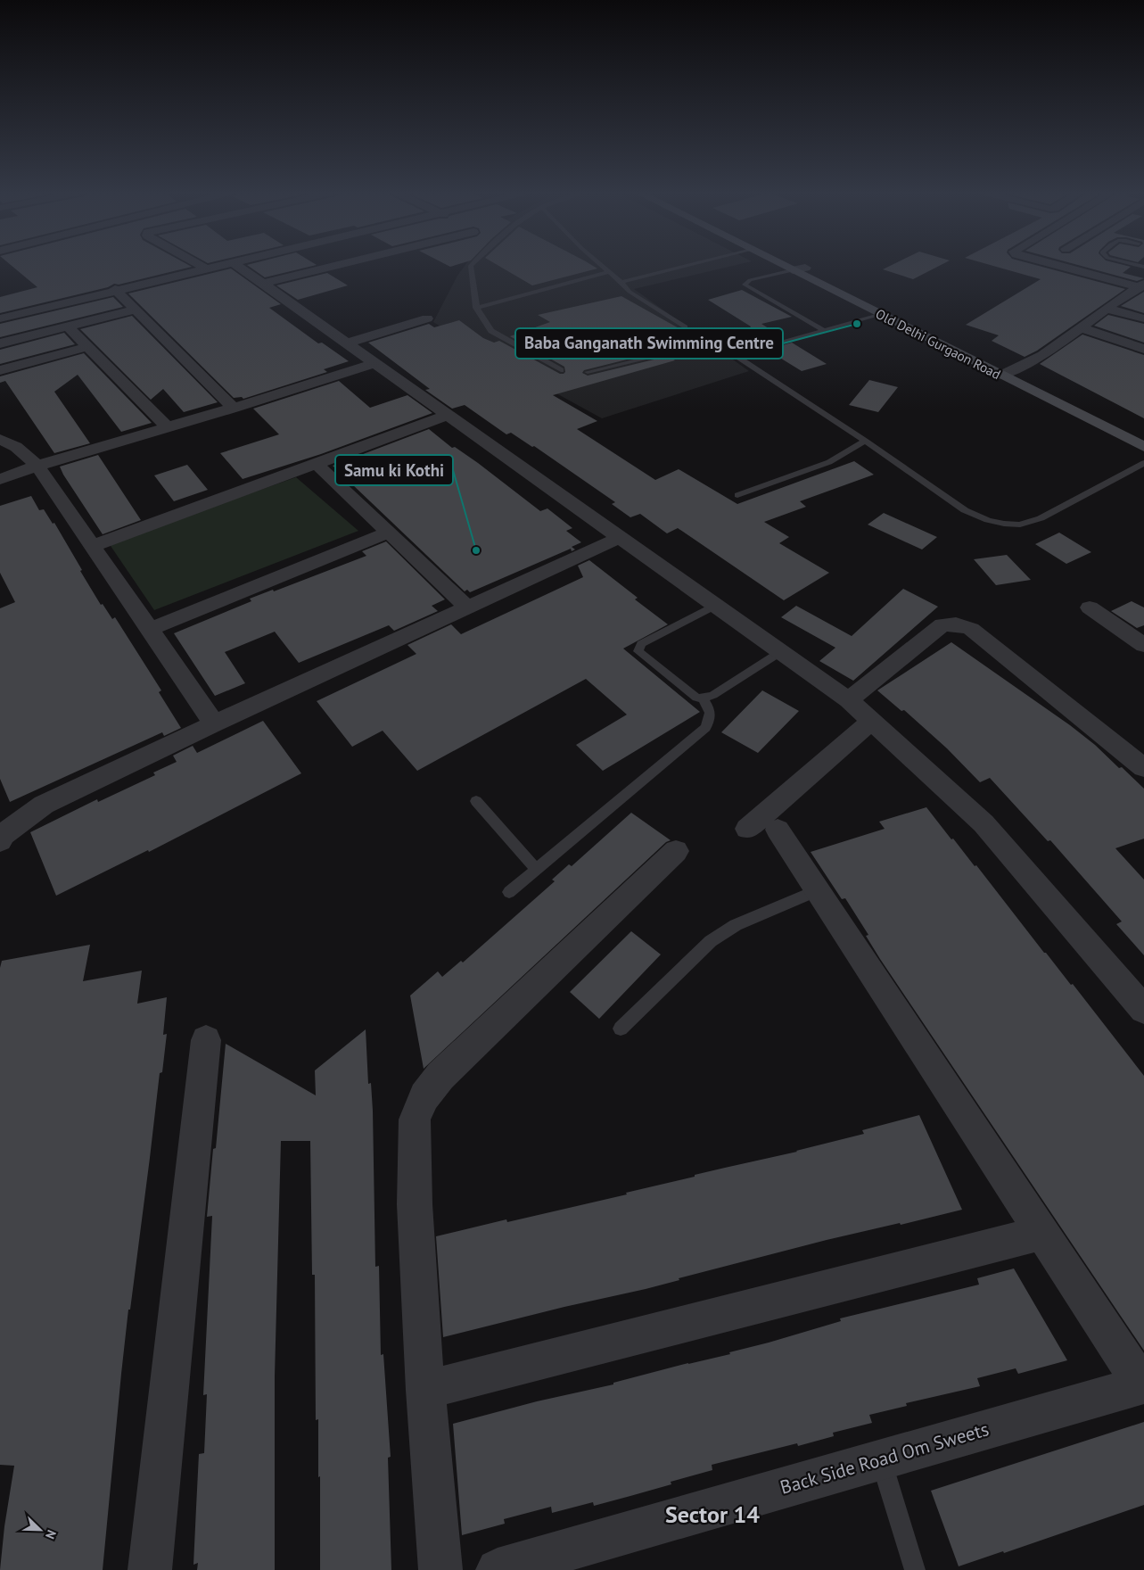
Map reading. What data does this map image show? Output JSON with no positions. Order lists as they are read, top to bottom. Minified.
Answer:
{"streets":{"main road":["Old Delhi Gurgaon Road"],"street":["Back Side Road Om Sweets"]},"districts":["Sector 14"],"places":["Baba Ganganath Swimming Centre","Samu ki Kothi"],"north":"bottom right"}
